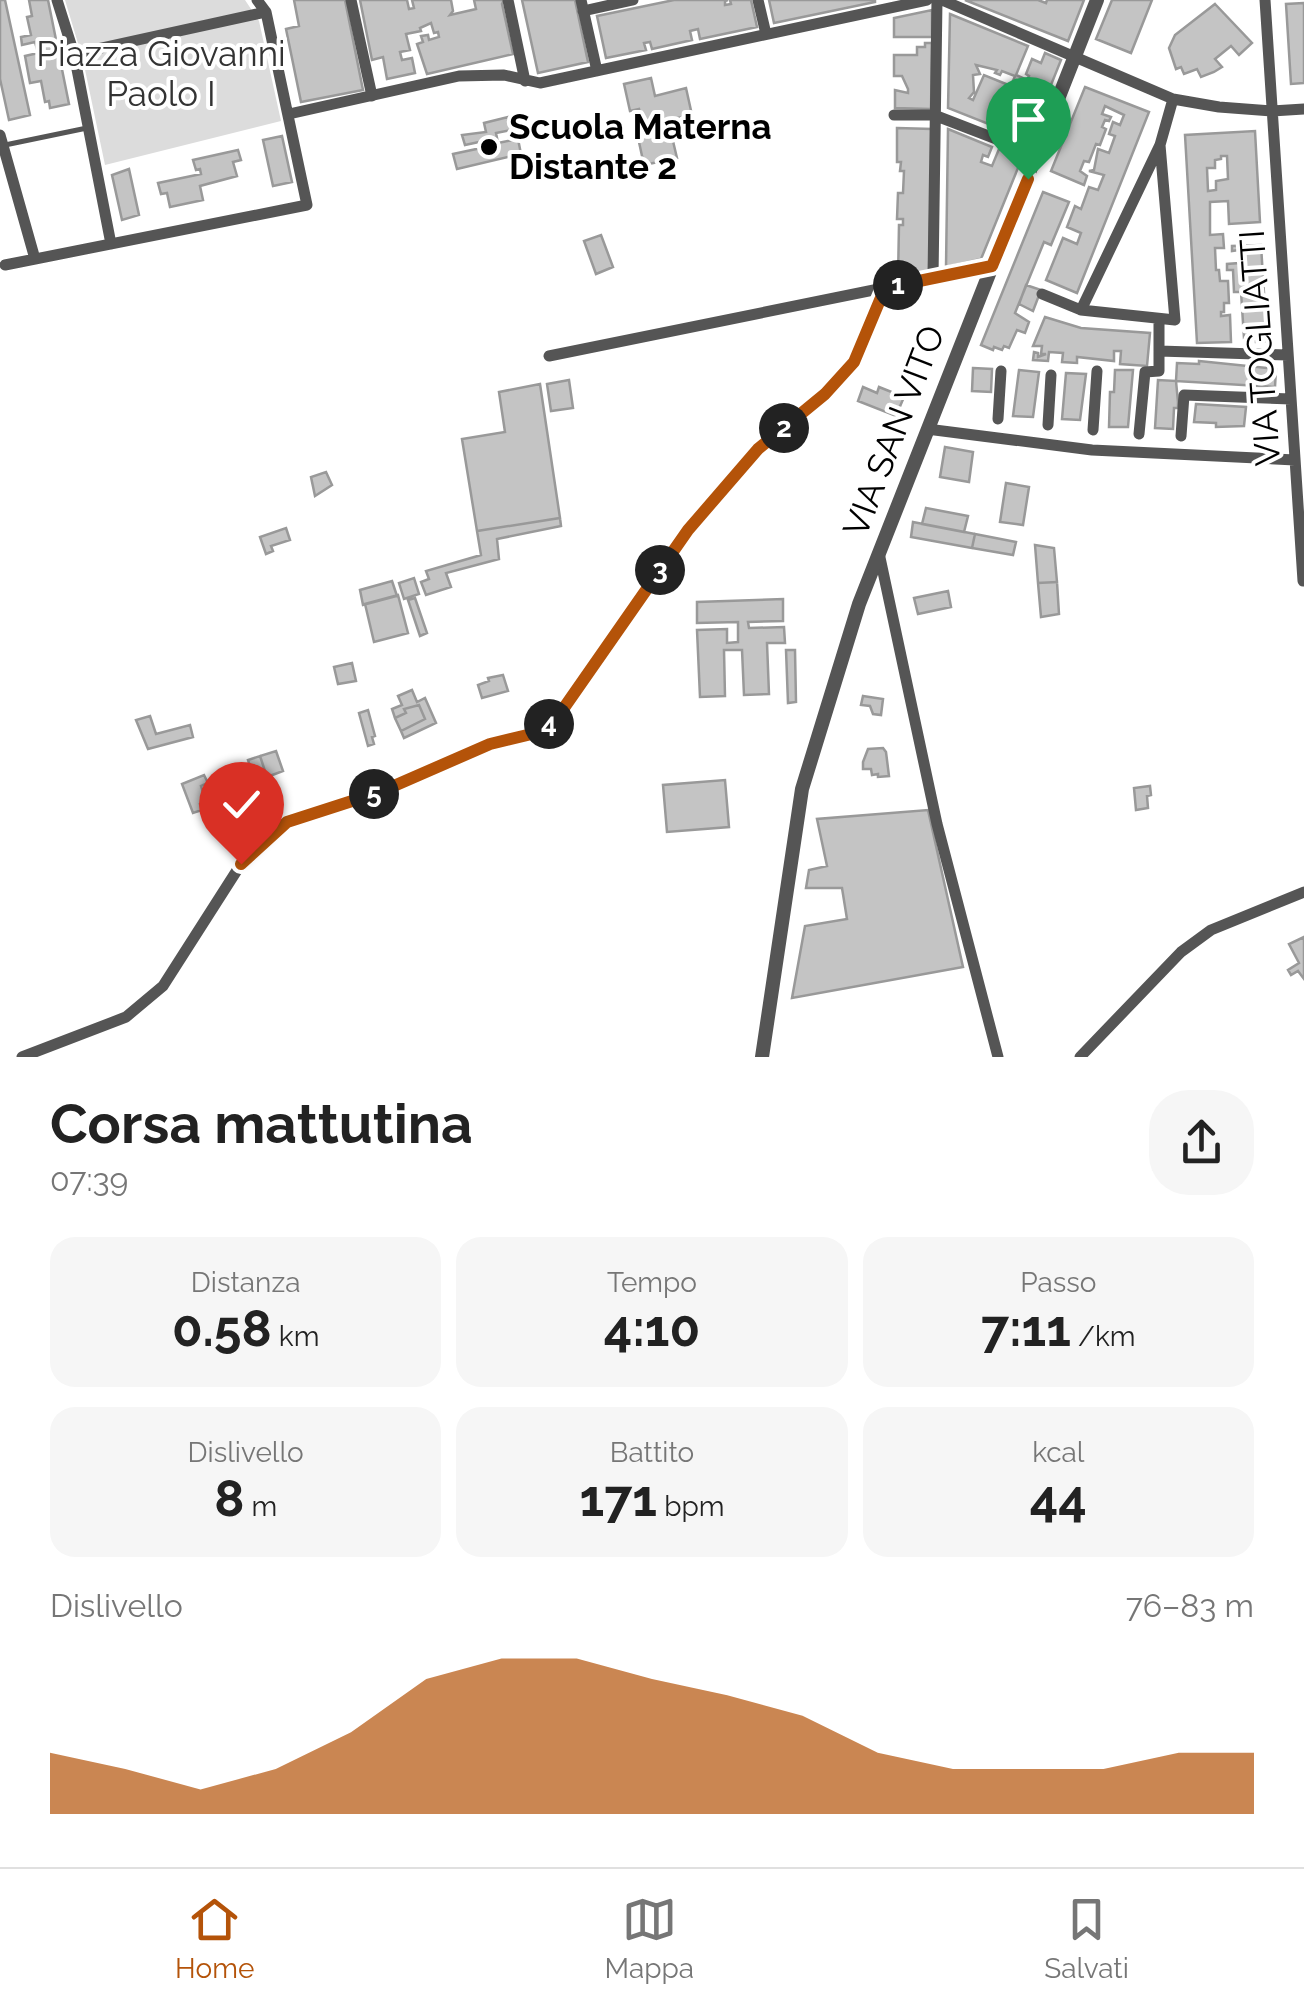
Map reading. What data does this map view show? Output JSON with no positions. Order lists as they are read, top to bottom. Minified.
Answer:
{"streets":{"street":["VIA TOGLIATTI","VIA SAN VITO"]},"parks":["Piazza Giovanni Paolo I"],"places":["Scuola Materna Distante 2"],"page":{"pins":["1","2","3","4","5"],"heading":["Corsa mattutina","07:39"],"stats":[["Distanza","0.58 km"],["Tempo","4:10"],["Passo","7:11 /km"],["Dislivello","8 m"],["Battito","171 bpm"],["kcal","44"]],"chart":["Dislivello","76–83 m"],"tabs":["Home","Mappa","Salvati"]}}
